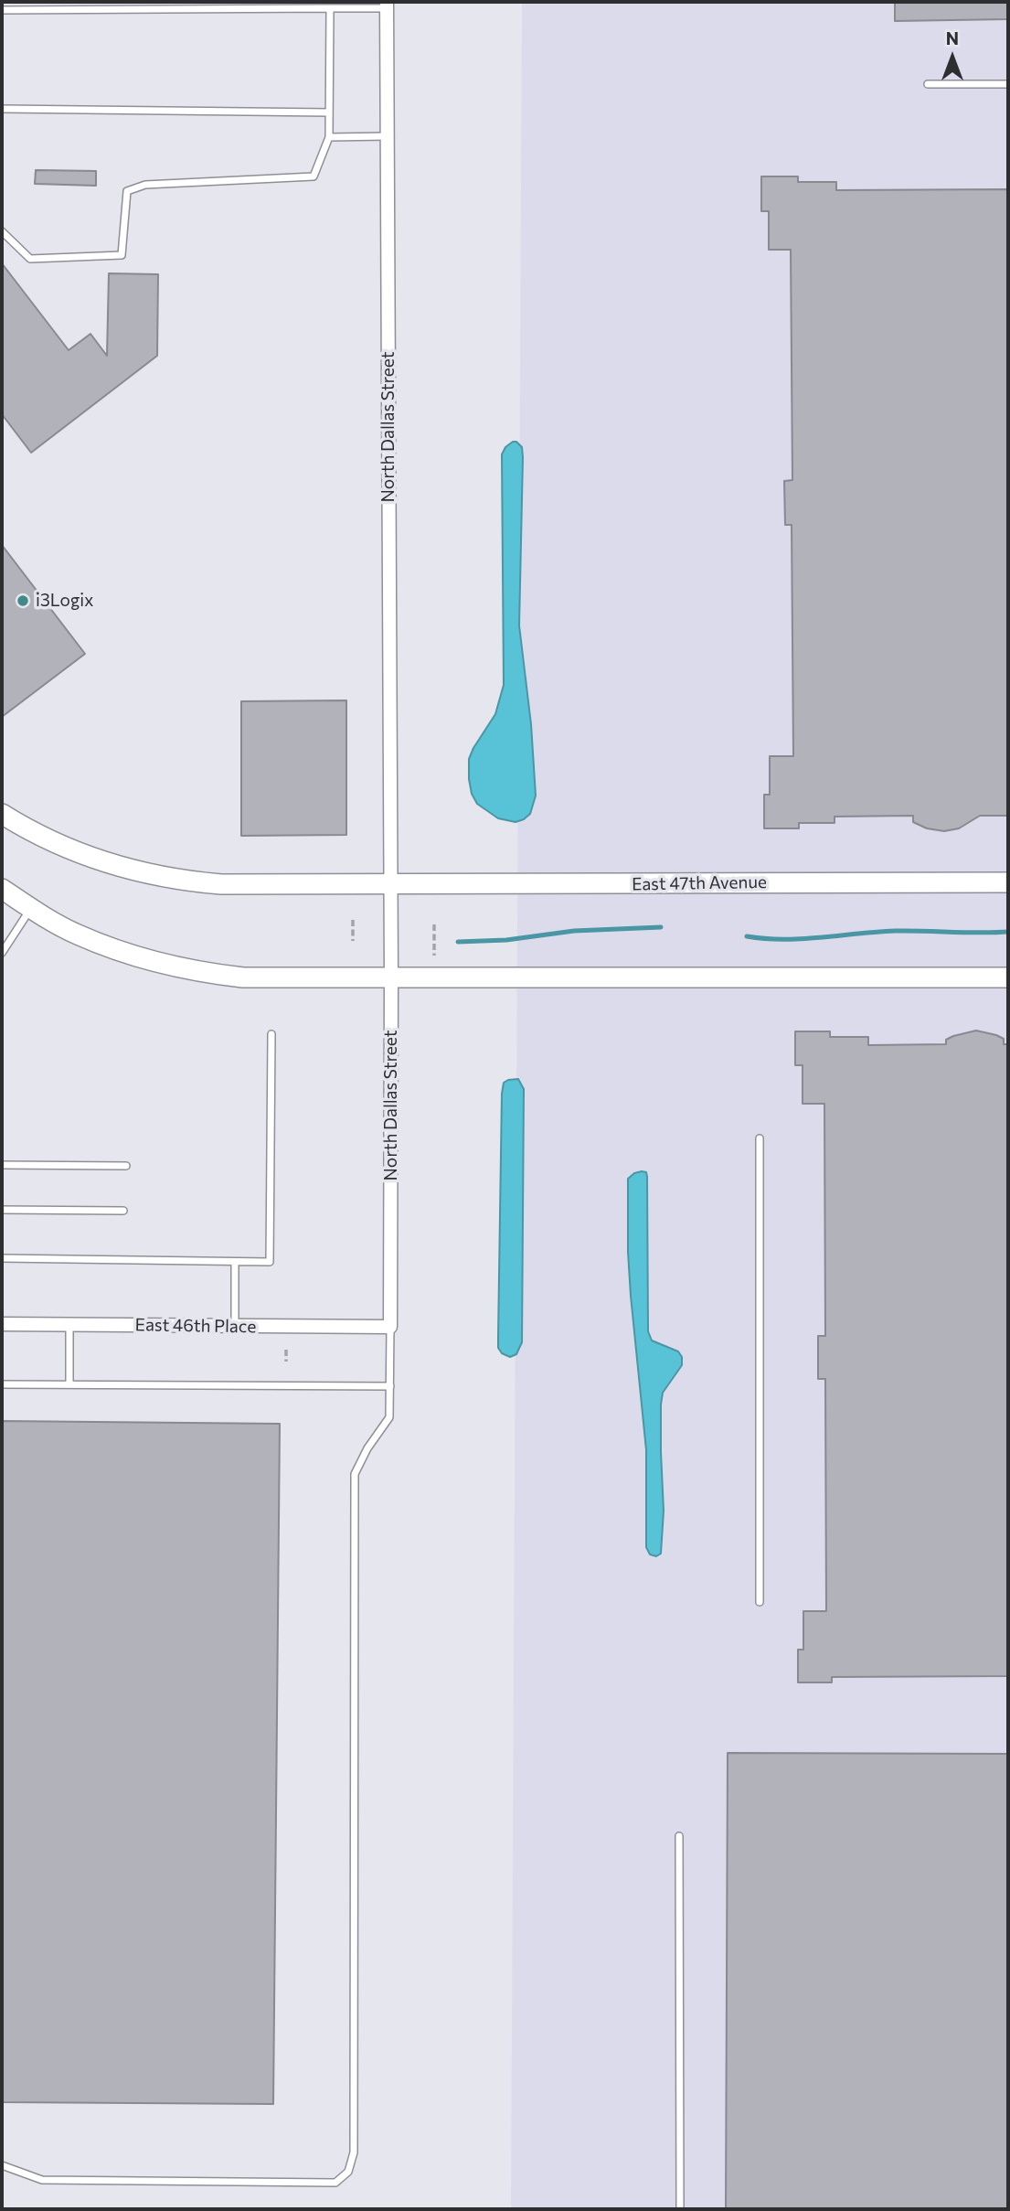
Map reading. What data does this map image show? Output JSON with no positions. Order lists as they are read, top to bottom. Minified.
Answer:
{"streets":{"main road":["East 47th Avenue"],"street":["North Dallas Street","East 46th Place"]},"crossings":[["North Dallas Street","East 47th Avenue"],["North Dallas Street","East 46th Place"]],"places":["i3Logix"],"north":"top"}
